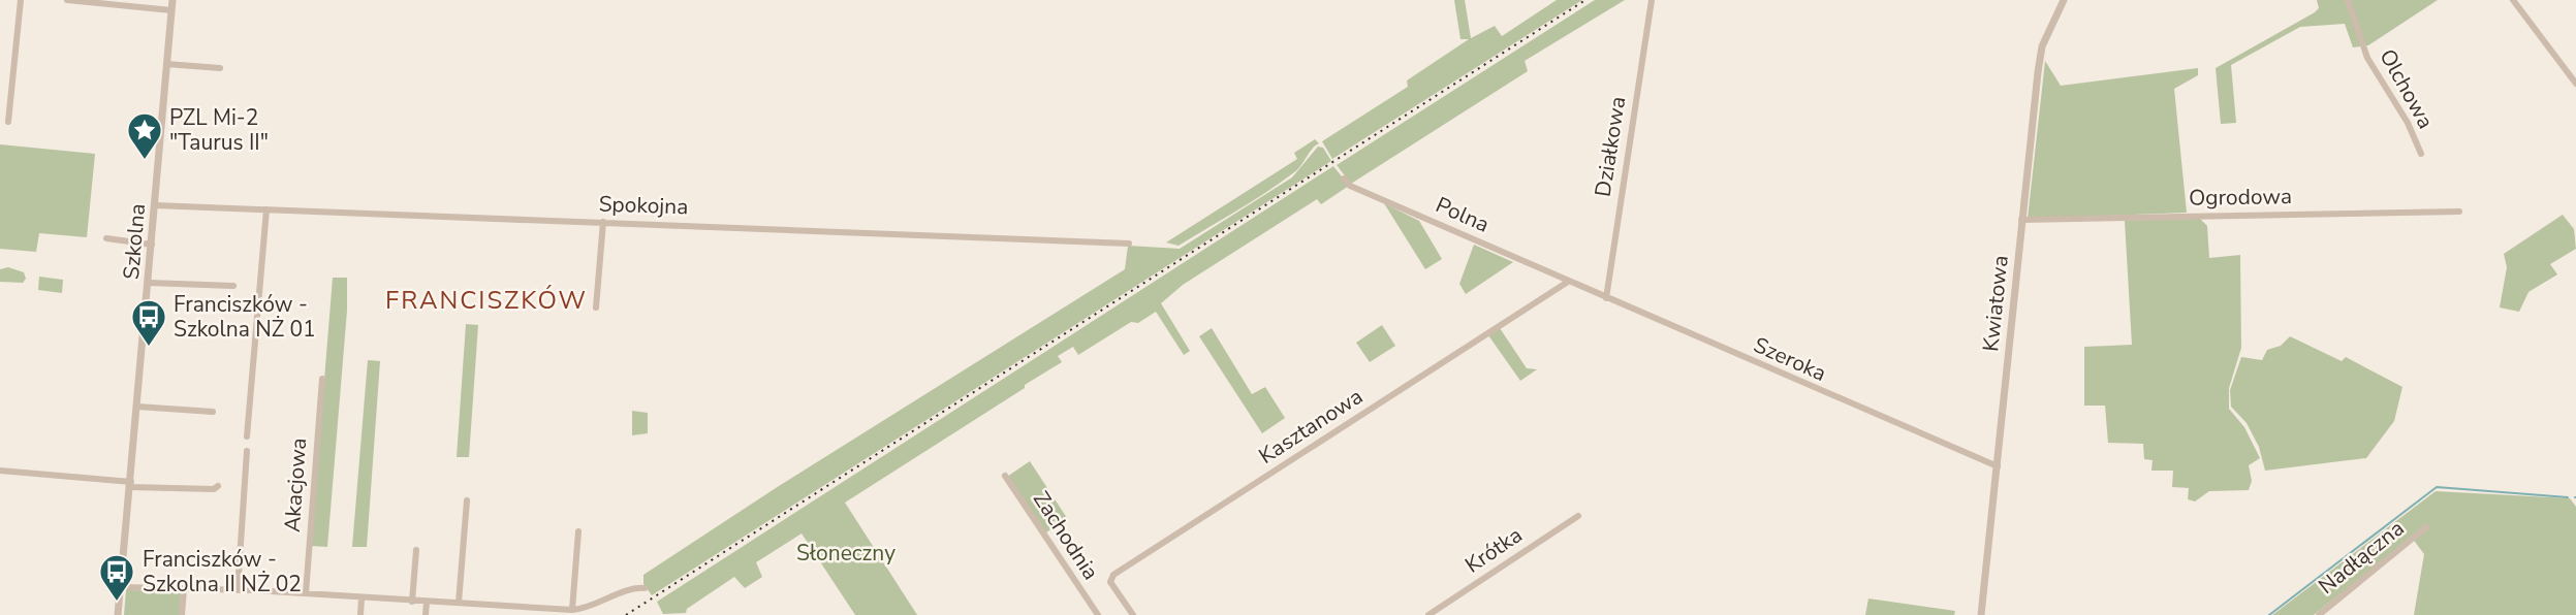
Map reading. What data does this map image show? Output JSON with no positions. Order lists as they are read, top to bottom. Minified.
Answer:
{"streets":{"street":["Olchowa","Działkowa","Ogrodowa","Spokojna","Polna","Szkolna","Kwiatowa","Szeroka","Kasztanowa","Akacjowa","Zachodnia","Krótka","Nadłączna"]},"crossings":[["Działkowa","Szeroka"],["Ogrodowa","Kwiatowa"],["Spokojna","Szkolna"],["Polna","Szeroka"],["Polna","Kasztanowa"],["Kwiatowa","Szeroka"],["Szeroka","Kasztanowa"]],"districts":["FRANCISZKÓW"],"parks":["Słoneczny"],"places":{"place":["PZL Mi-2 \"Taurus II\""],"bus stop":["Franciszków - Szkolna NŻ 01","Franciszków - Szkolna II NŻ 02"]}}
